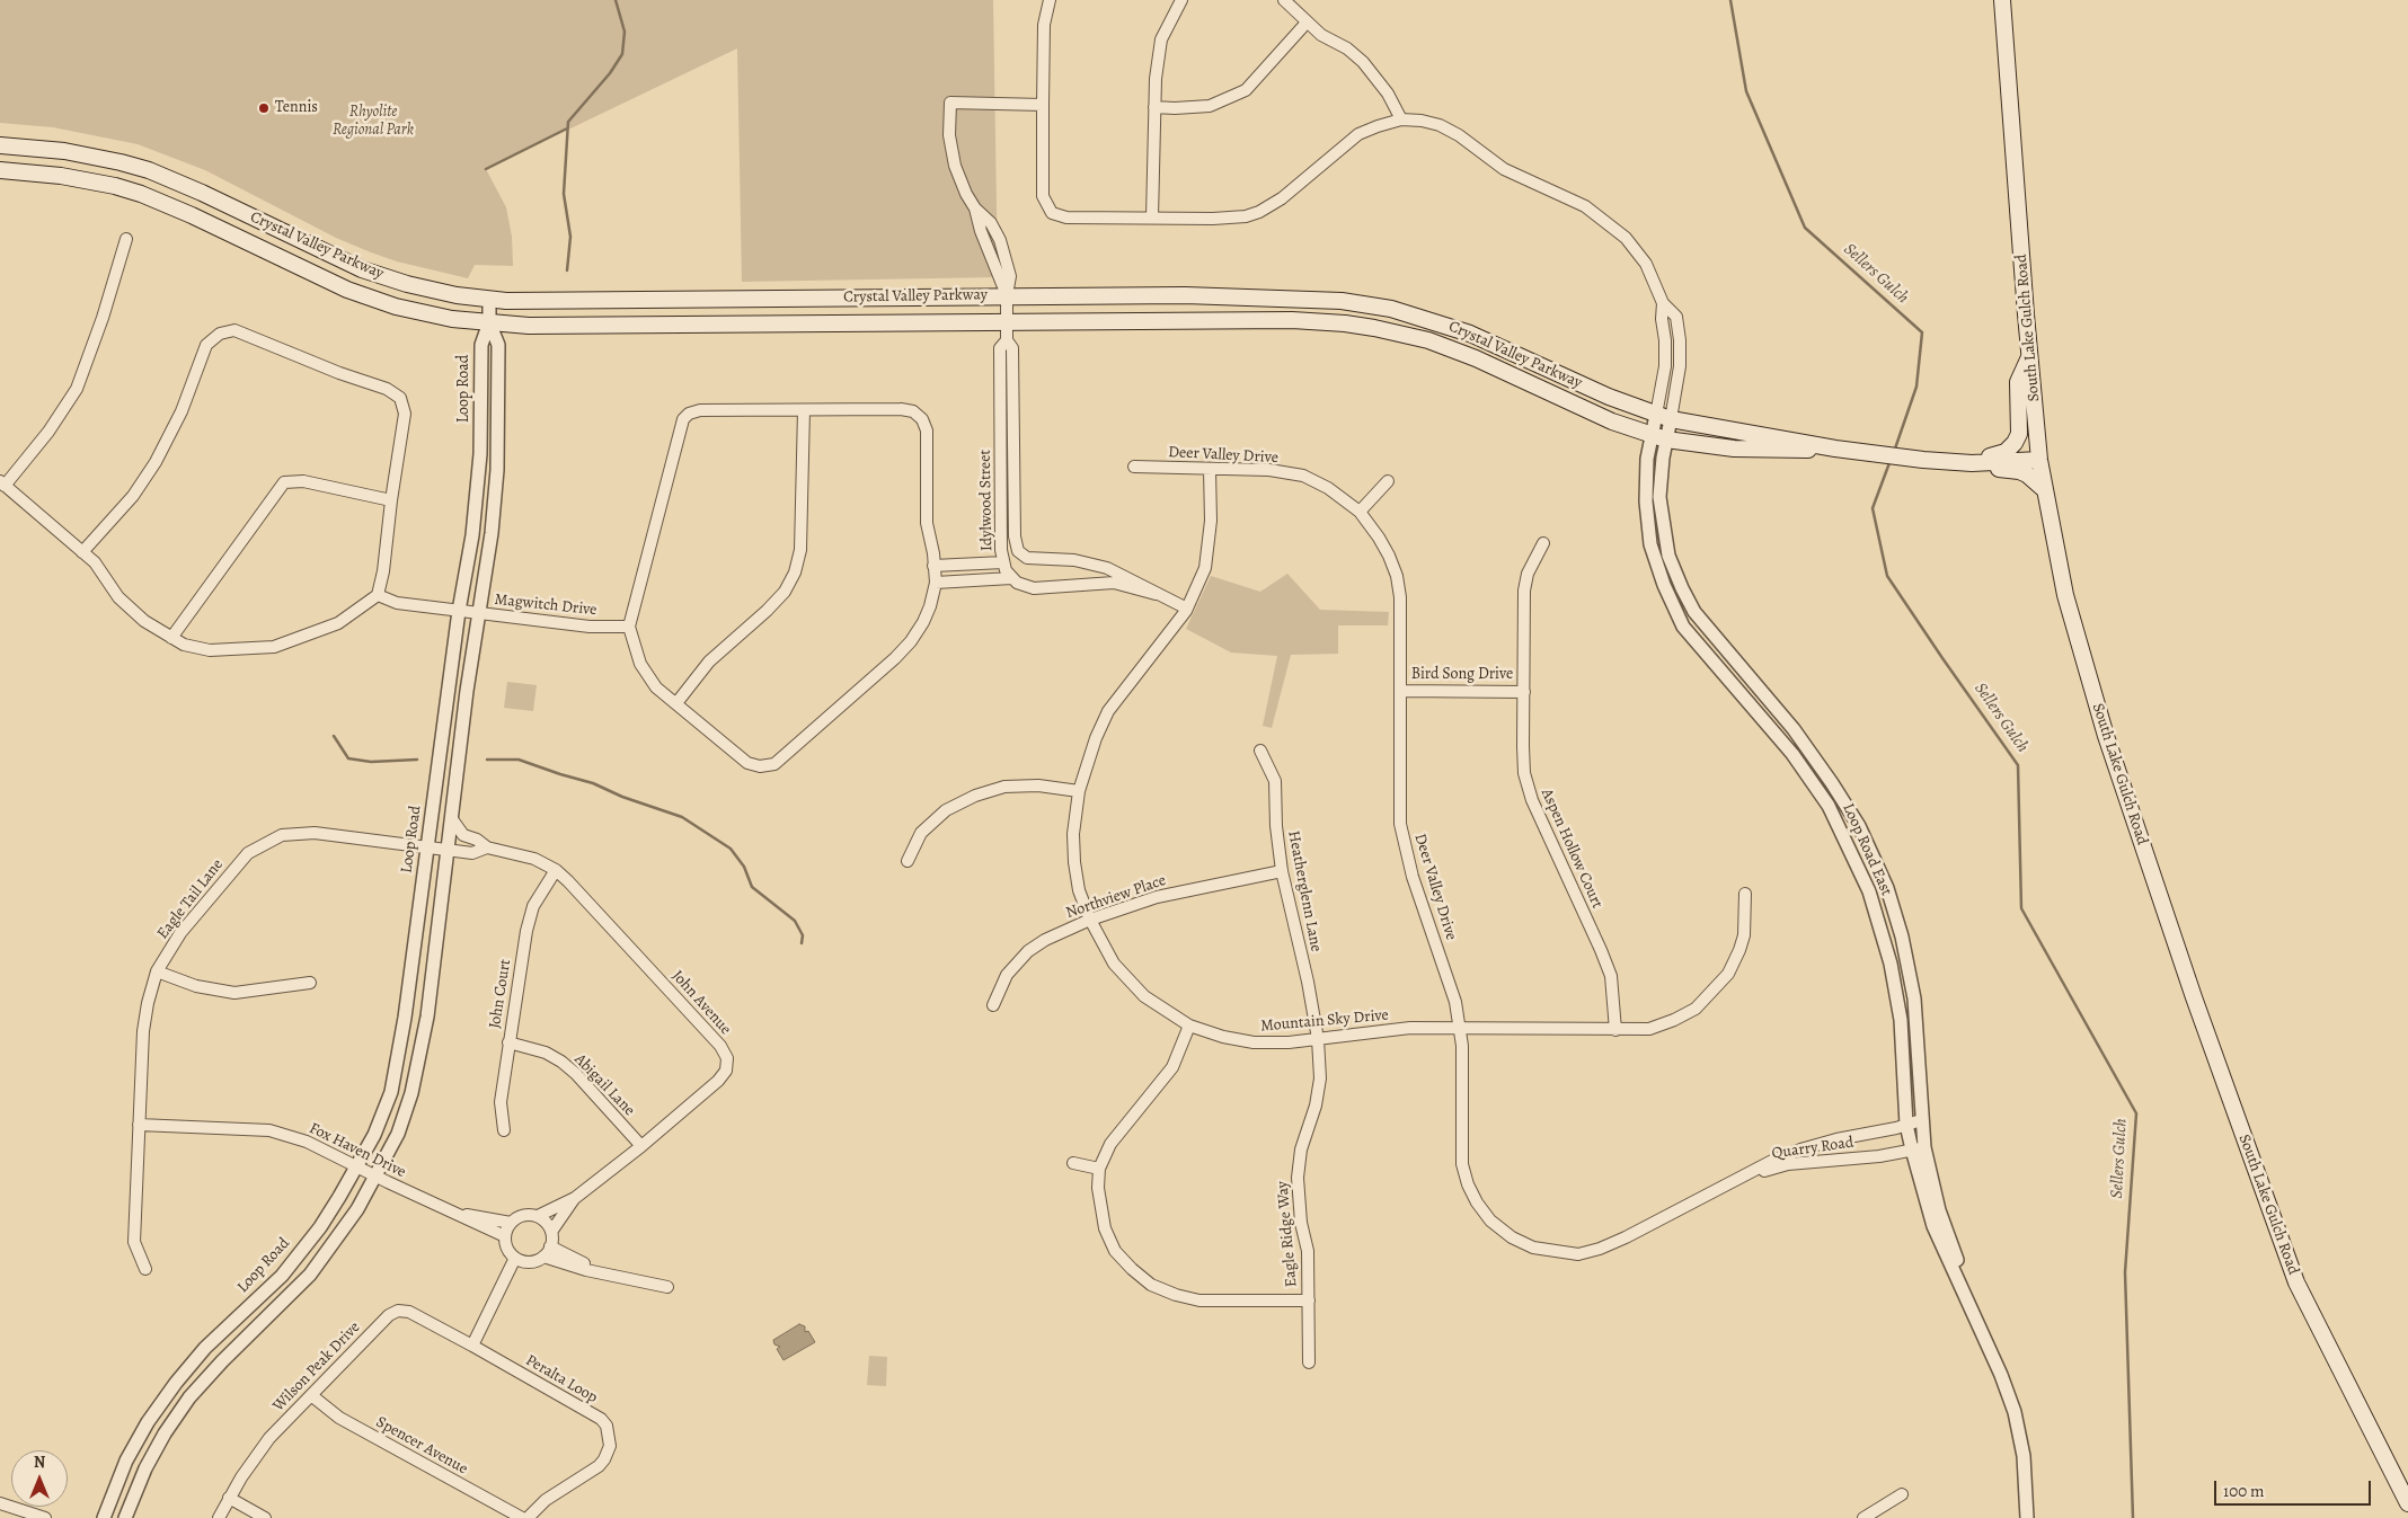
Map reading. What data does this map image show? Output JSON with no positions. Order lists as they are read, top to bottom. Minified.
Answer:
{"streets":{"main road":["Crystal Valley Parkway","South Lake Gulch Road"],"street":["Loop Road","Deer Valley Drive","Idylwood Street","Magwitch Drive","Bird Song Drive","Aspen Hollow Court","Loop Road East","Heatherglenn Lane","Northview Place","Eagle Tail Lane","John Court","John Avenue","Mountain Sky Drive","Abigail Lane","Quarry Road","Fox Haven Drive","Eagle Ridge Way","Wilson Peak Drive","Peralta Loop","Spencer Avenue"]},"crossings":[["Crystal Valley Parkway","South Lake Gulch Road"],["Crystal Valley Parkway","Loop Road"],["Crystal Valley Parkway","Idylwood Street"],["Crystal Valley Parkway","Loop Road East"],["Loop Road","Magwitch Drive"],["Loop Road","Eagle Tail Lane"],["Loop Road","Fox Haven Drive"],["Deer Valley Drive","Bird Song Drive"],["Deer Valley Drive","Mountain Sky Drive"],["Deer Valley Drive","Quarry Road"],["Idylwood Street","Mountain Sky Drive"],["Bird Song Drive","Aspen Hollow Court"],["Aspen Hollow Court","Mountain Sky Drive"],["Loop Road East","Quarry Road"],["Heatherglenn Lane","Northview Place"],["Heatherglenn Lane","Mountain Sky Drive"],["Heatherglenn Lane","Eagle Ridge Way"],["Northview Place","Mountain Sky Drive"],["Eagle Tail Lane","John Avenue"],["Eagle Tail Lane","Fox Haven Drive"],["John Court","John Avenue"],["John Court","Abigail Lane"],["John Avenue","Abigail Lane"],["John Avenue","Fox Haven Drive"],["Mountain Sky Drive","Eagle Ridge Way"],["Wilson Peak Drive","Peralta Loop"],["Wilson Peak Drive","Spencer Avenue"]],"water":["Sellers Gulch"],"parks":["Rhyolite Regional Park"],"places":["Tennis"],"scale_bar":"100 m","north":"top"}
